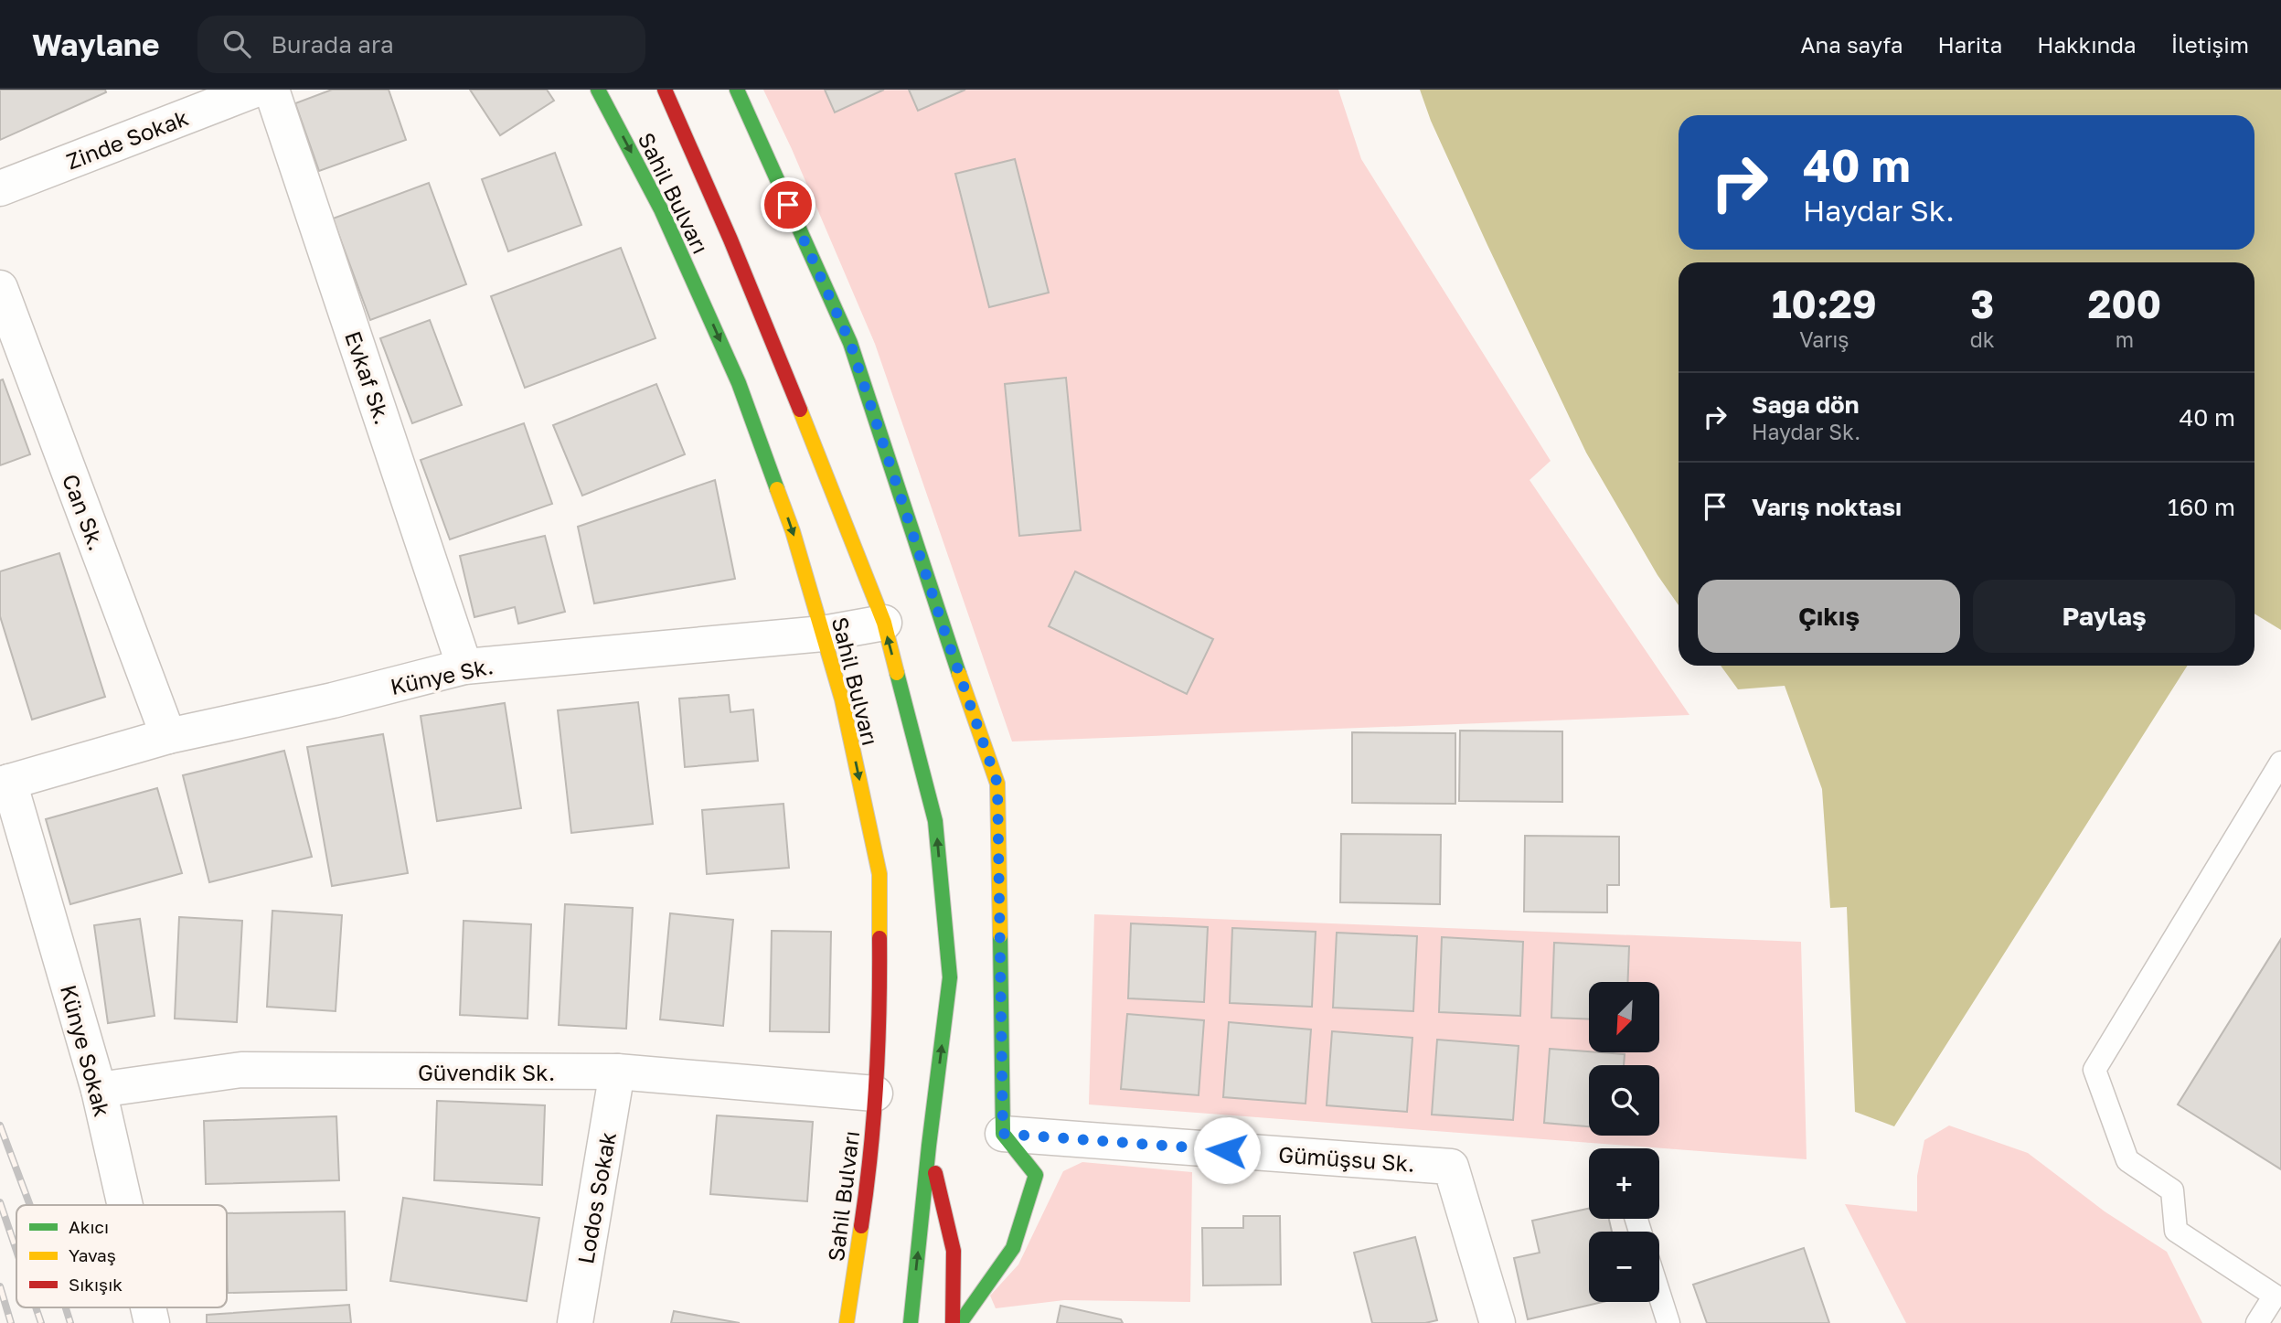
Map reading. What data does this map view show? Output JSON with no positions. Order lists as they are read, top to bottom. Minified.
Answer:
{"streets":{"main road":["Sahil Bulvarı"],"street":["Zinde Sokak","Evkaf Sk.","Can Sk.","Künye Sk.","Künye Sokak","Güvendik Sk.","Gümüşsu Sk.","Lodos Sokak"]},"crossings":[["Sahil Bulvarı","Künye Sk."],["Sahil Bulvarı","Güvendik Sk."],["Evkaf Sk.","Künye Sk."],["Can Sk.","Künye Sk."],["Künye Sk.","Künye Sokak"],["Künye Sokak","Güvendik Sk."],["Güvendik Sk.","Lodos Sokak"]],"legend":["Akıcı","Yavaş","Sıkışık"],"north":"bottom left","page":{"header":"Waylane","search":"Burada ara","nav":["Ana sayfa","Harita","Hakkında","İletişim"],"turn":["40 m","Haydar Sk."],"eta":["10:29","Varış","3","dk","200","m"],"list":[{"name":"Sağa dön","note":"Haydar Sk.","value":"40 m"},{"name":"Varış noktası","value":"160 m"}],"buttons":["Çıkış","Paylaş"],"map_buttons":["+","−"]}}
